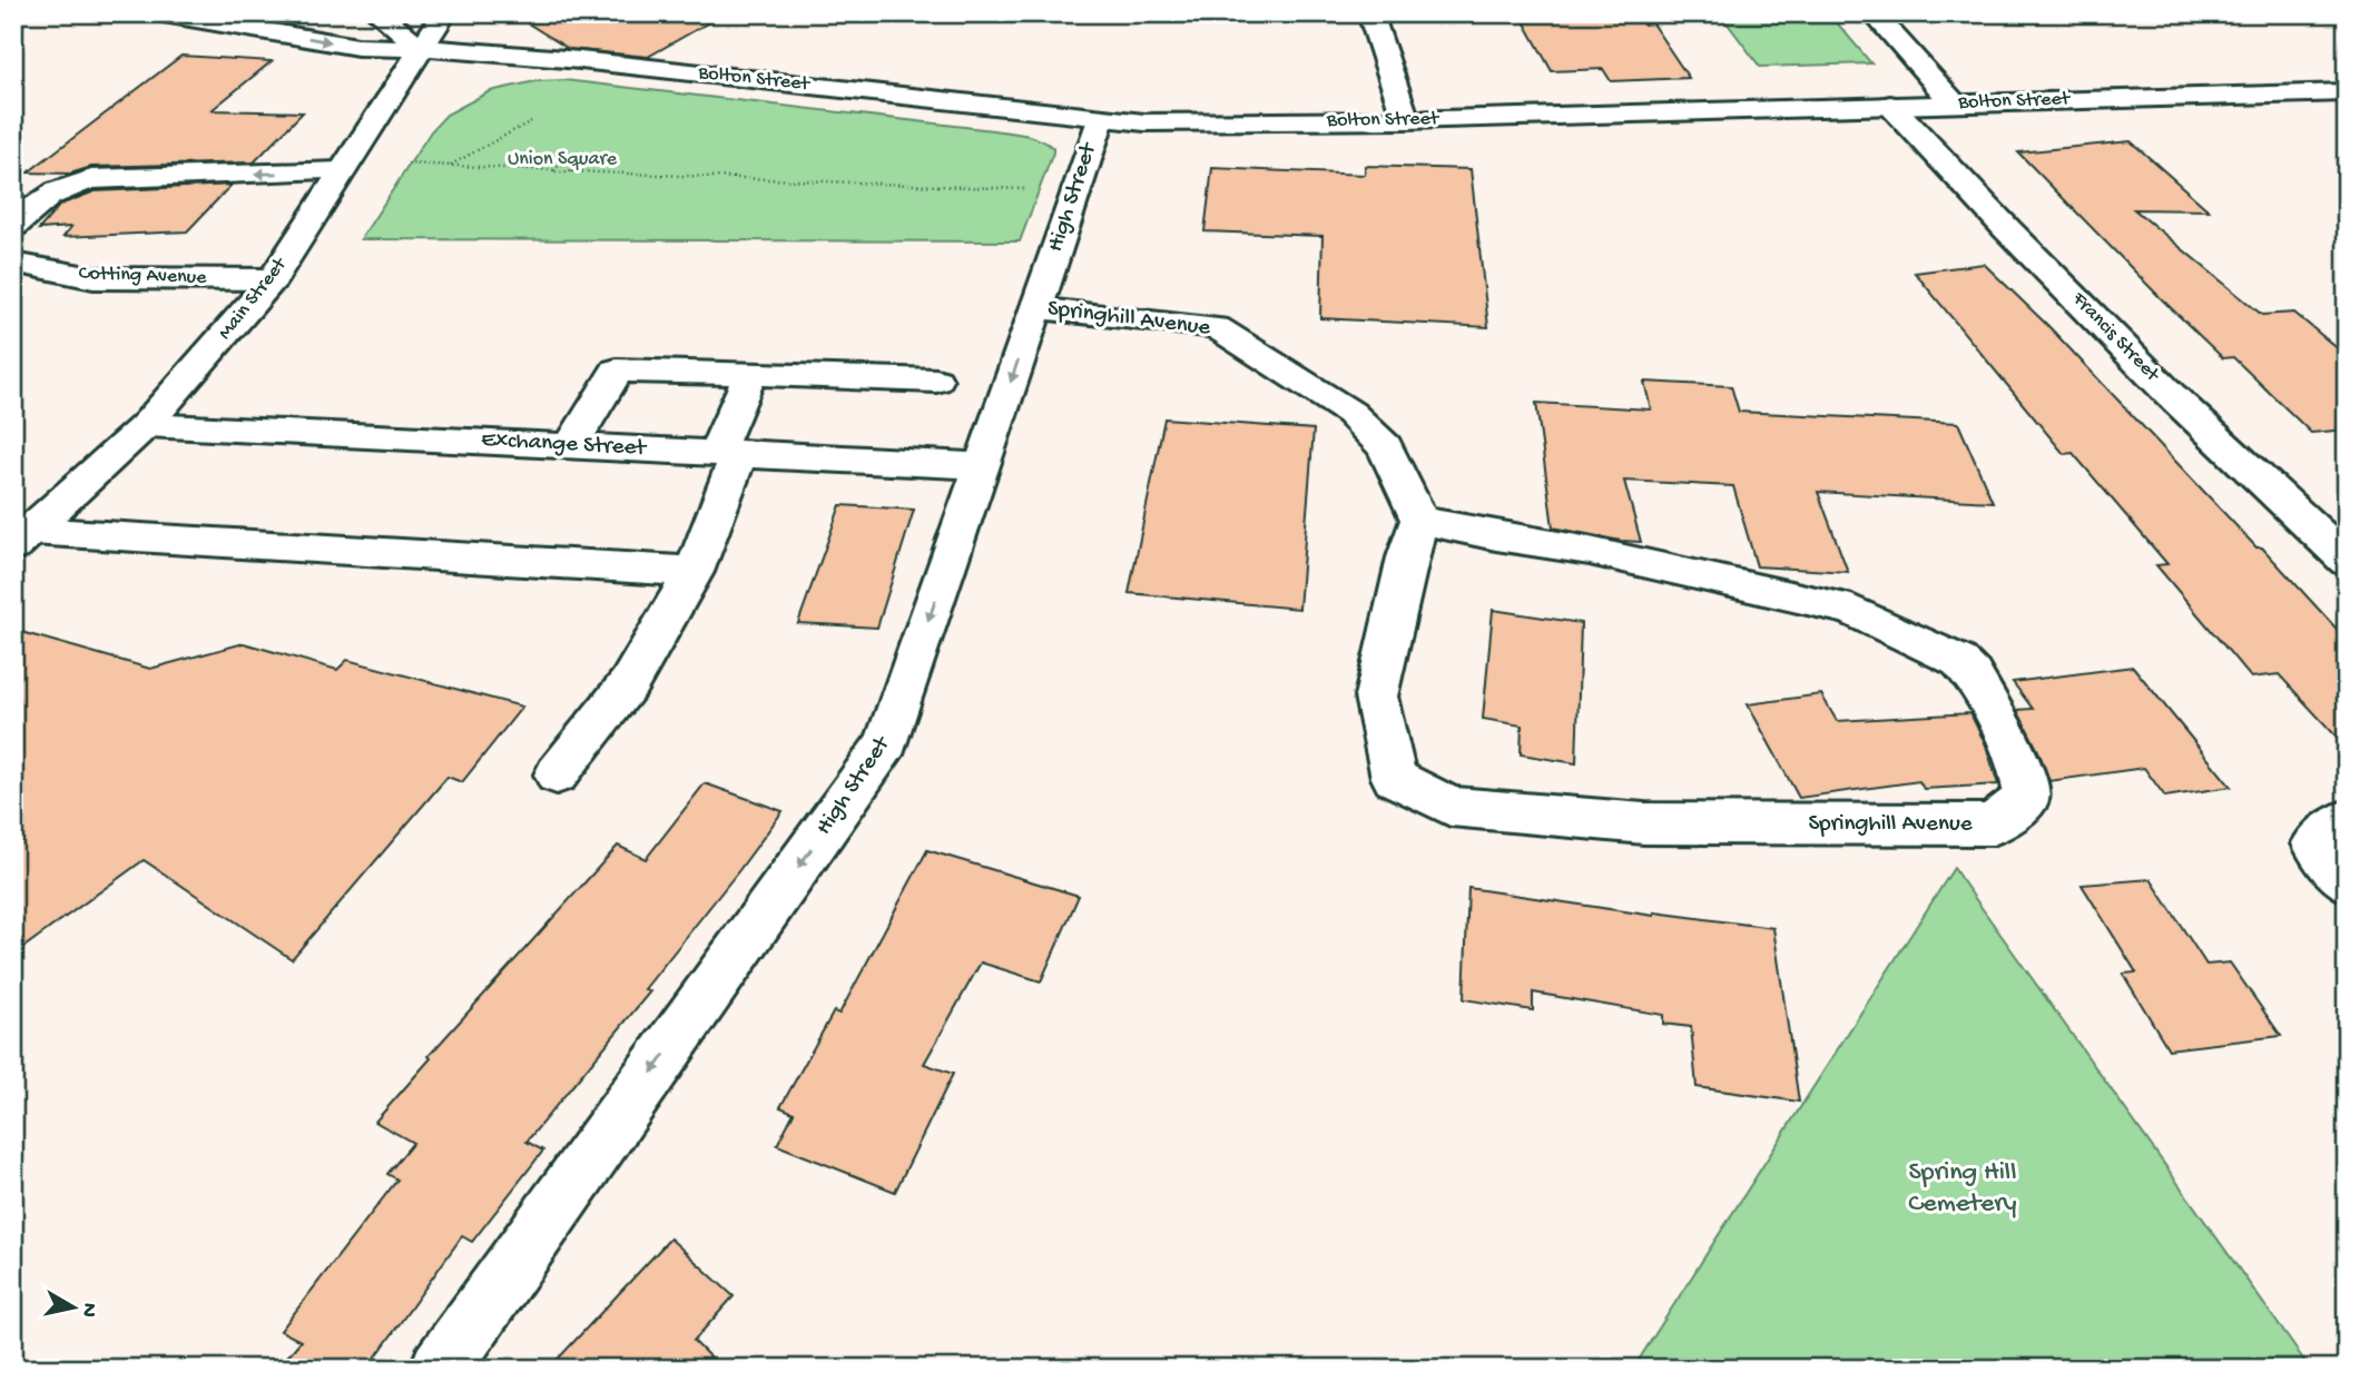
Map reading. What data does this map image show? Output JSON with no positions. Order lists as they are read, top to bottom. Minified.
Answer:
{"streets":{"street":["Bolton Street","High Street","Cotting Avenue","Main Street","Springhill Avenue","Francis Street","Exchange Street"]},"crossings":[["Bolton Street","High Street"],["Bolton Street","Main Street"],["Bolton Street","Francis Street"],["High Street","Springhill Avenue"],["High Street","Exchange Street"],["Cotting Avenue","Main Street"],["Main Street","Exchange Street"]],"parks":["Union Square","Spring Hill Cemetery"],"north":"right"}
